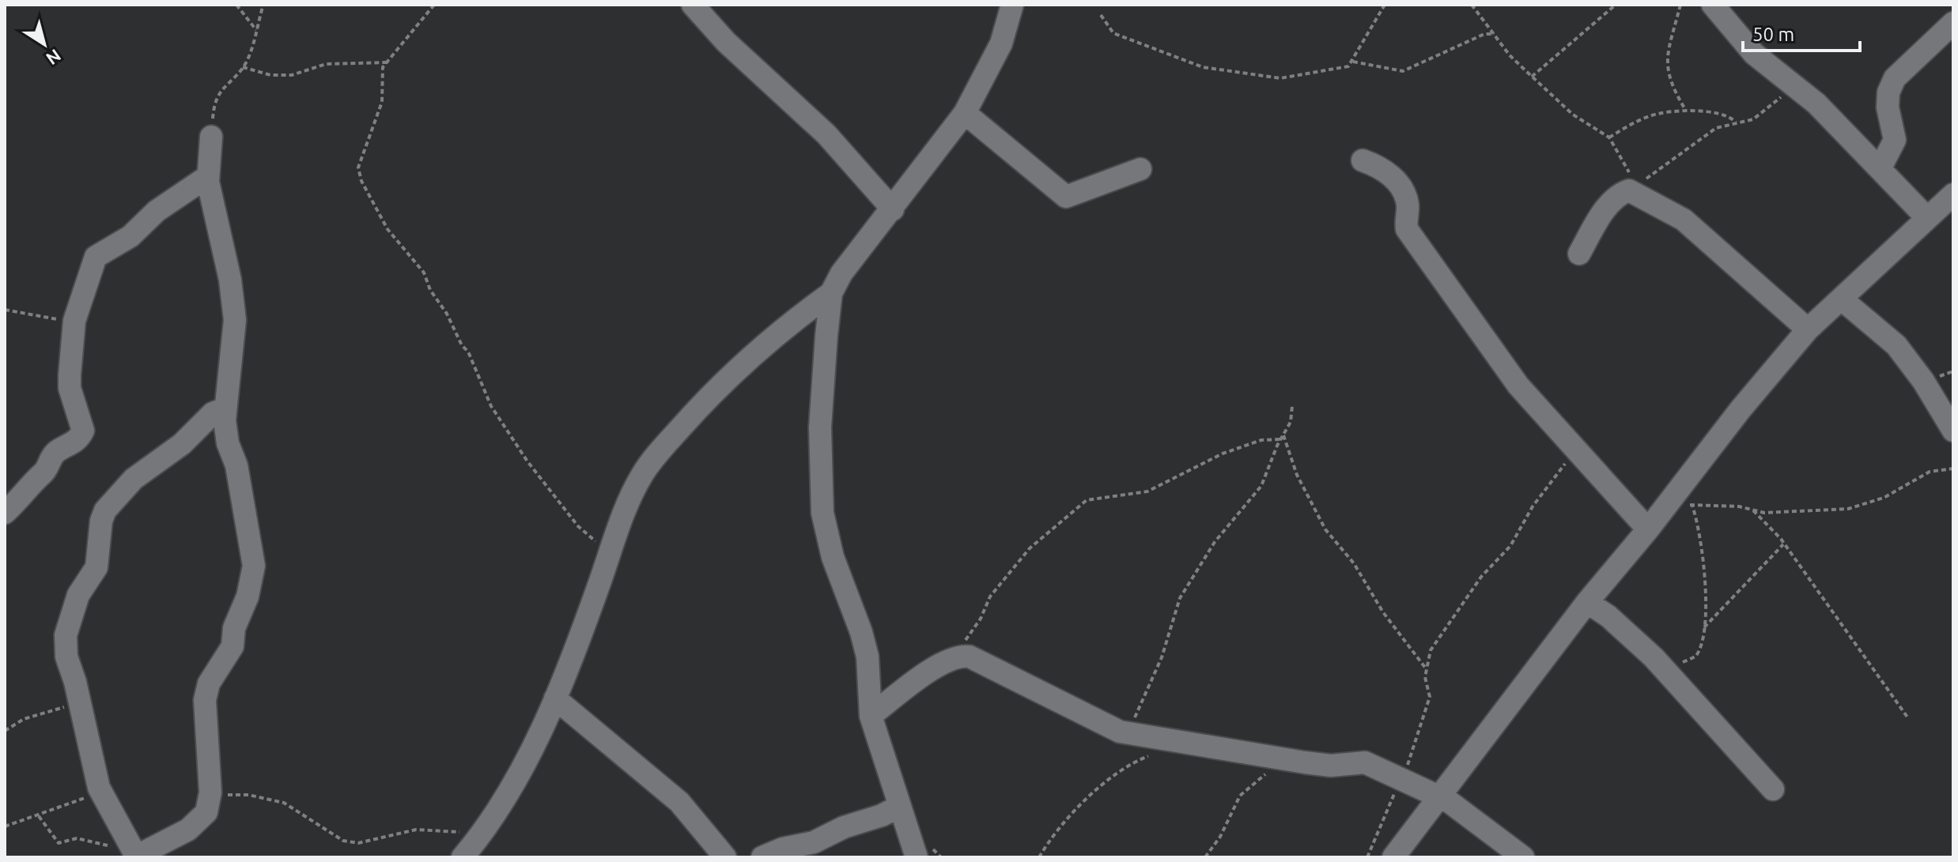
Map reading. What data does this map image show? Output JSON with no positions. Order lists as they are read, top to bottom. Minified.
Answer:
{"scale_bar":"50 m","north":"bottom right"}
